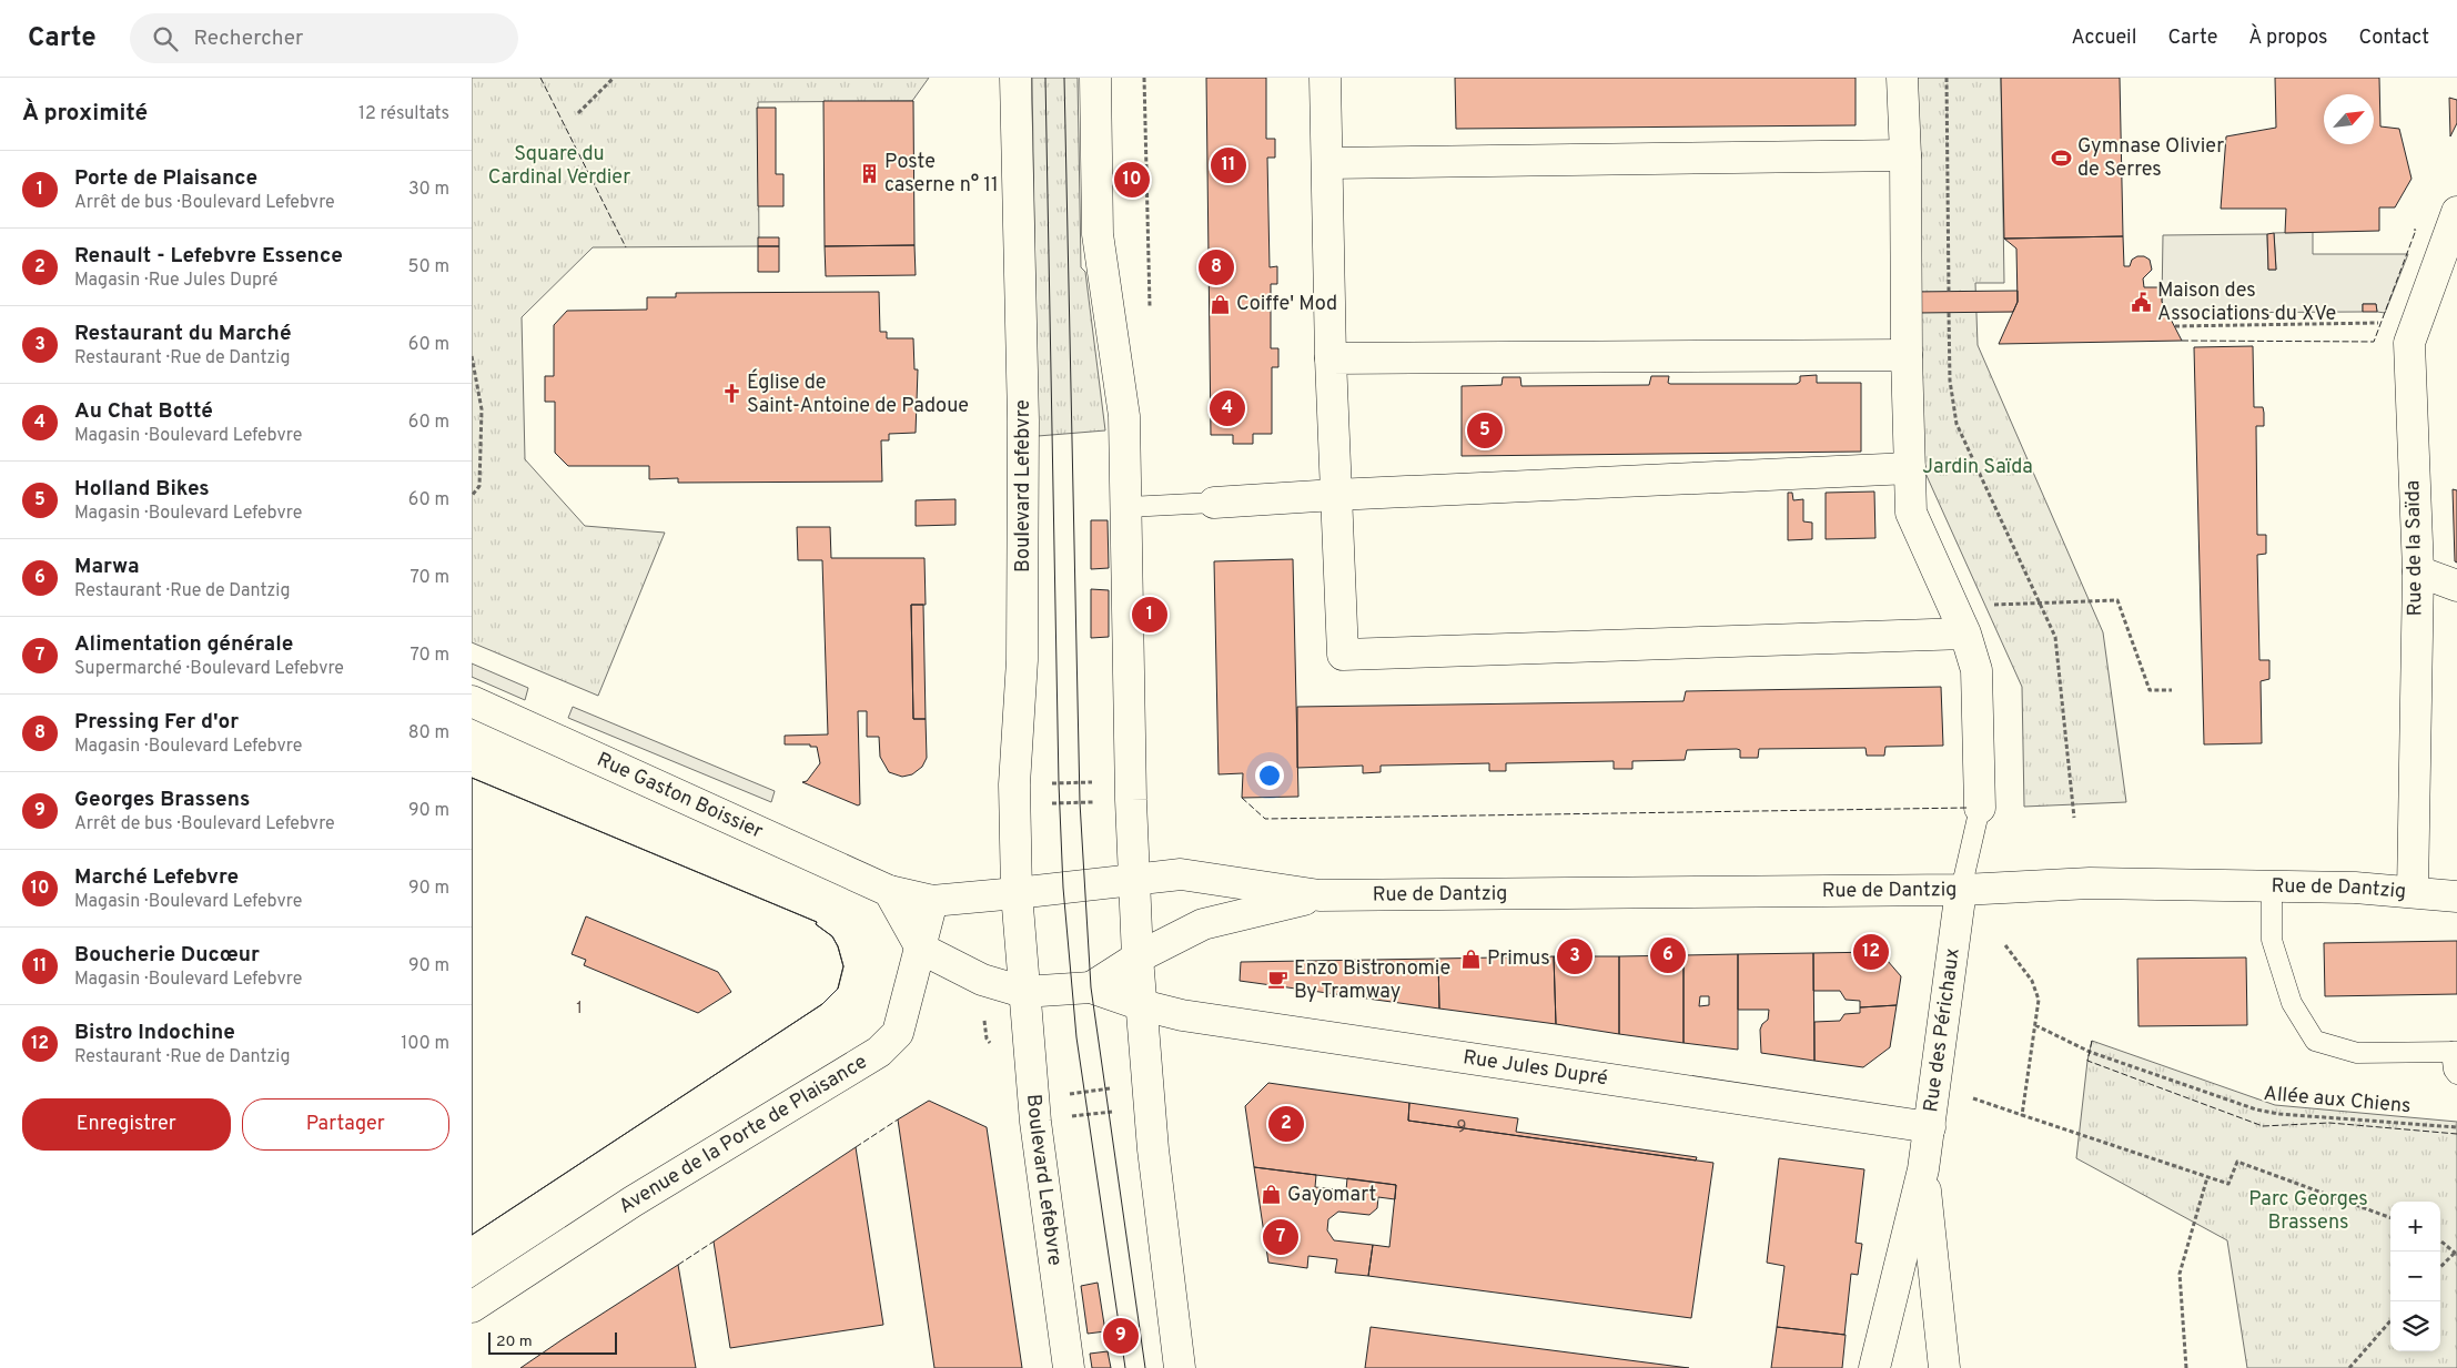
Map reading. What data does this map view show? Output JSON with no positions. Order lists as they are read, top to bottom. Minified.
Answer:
{"streets":{"street":["Boulevard Lefebvre","Rue de la Saïda","Rue Gaston Boissier","Rue de Dantzig","Rue des Périchaux","Rue Jules Dupré","Avenue de la Porte de Plaisance"],"path":["Allée aux Chiens"]},"crossings":[["Boulevard Lefebvre","Rue Gaston Boissier"],["Rue de la Saïda","Rue de Dantzig"],["Rue Gaston Boissier","Avenue de la Porte de Plaisance"],["Rue de Dantzig","Rue des Périchaux"],["Rue des Périchaux","Rue Jules Dupré"]],"parks":["Square du Cardinal Verdier","Jardin Saïda","Parc Georges Brassens"],"places":{"sports":["Gymnase Olivier de Serres"],"building":["Poste caserne n° 11"],"public building":["Maison des Associations du XVe"],"shop":["Coiffe' Mod","Primus","Gayomart"],"church":["Église de Saint-Antoine de Padoue"],"cafe":["Enzo Bistronomie By Tramway"]},"house_numbers":["1","9"],"scale_bar":"20 m","north":"top right","page":{"header":"Carte","search":"Rechercher","nav":["Accueil","Carte","À propos","Contact"],"heading":["À proximité","12 résultats"],"pins":["11","10","8","4","5","1","12","6","3","2","7","9"],"list":[{"mark":"1","name":"Porte de Plaisance","note":"Arrêt de bus · Boulevard Lefebvre","value":"30 m"},{"mark":"2","name":"Renault - Lefebvre Essence","note":"Magasin · Rue Jules Dupré","value":"50 m"},{"mark":"3","name":"Restaurant du Marché","note":"Restaurant · Rue de Dantzig","value":"60 m"},{"mark":"4","name":"Au Chat Botté","note":"Magasin · Boulevard Lefebvre","value":"60 m"},{"mark":"5","name":"Holland Bikes","note":"Magasin · Boulevard Lefebvre","value":"60 m"},{"mark":"6","name":"Marwa","note":"Restaurant · Rue de Dantzig","value":"70 m"},{"mark":"7","name":"Alimentation générale","note":"Supermarché · Boulevard Lefebvre","value":"70 m"},{"mark":"8","name":"Pressing Fer d'or","note":"Magasin · Boulevard Lefebvre","value":"80 m"},{"mark":"9","name":"Georges Brassens","note":"Arrêt de bus · Boulevard Lefebvre","value":"90 m"},{"mark":"10","name":"Marché Lefebvre","note":"Magasin · Boulevard Lefebvre","value":"90 m"},{"mark":"11","name":"Boucherie Ducœur","note":"Magasin · Boulevard Lefebvre","value":"90 m"},{"mark":"12","name":"Bistro Indochine","note":"Restaurant · Rue de Dantzig","value":"100 m"}],"buttons":["Enregistrer","Partager"],"map_buttons":["+","−"],"scale":"20 m"}}
